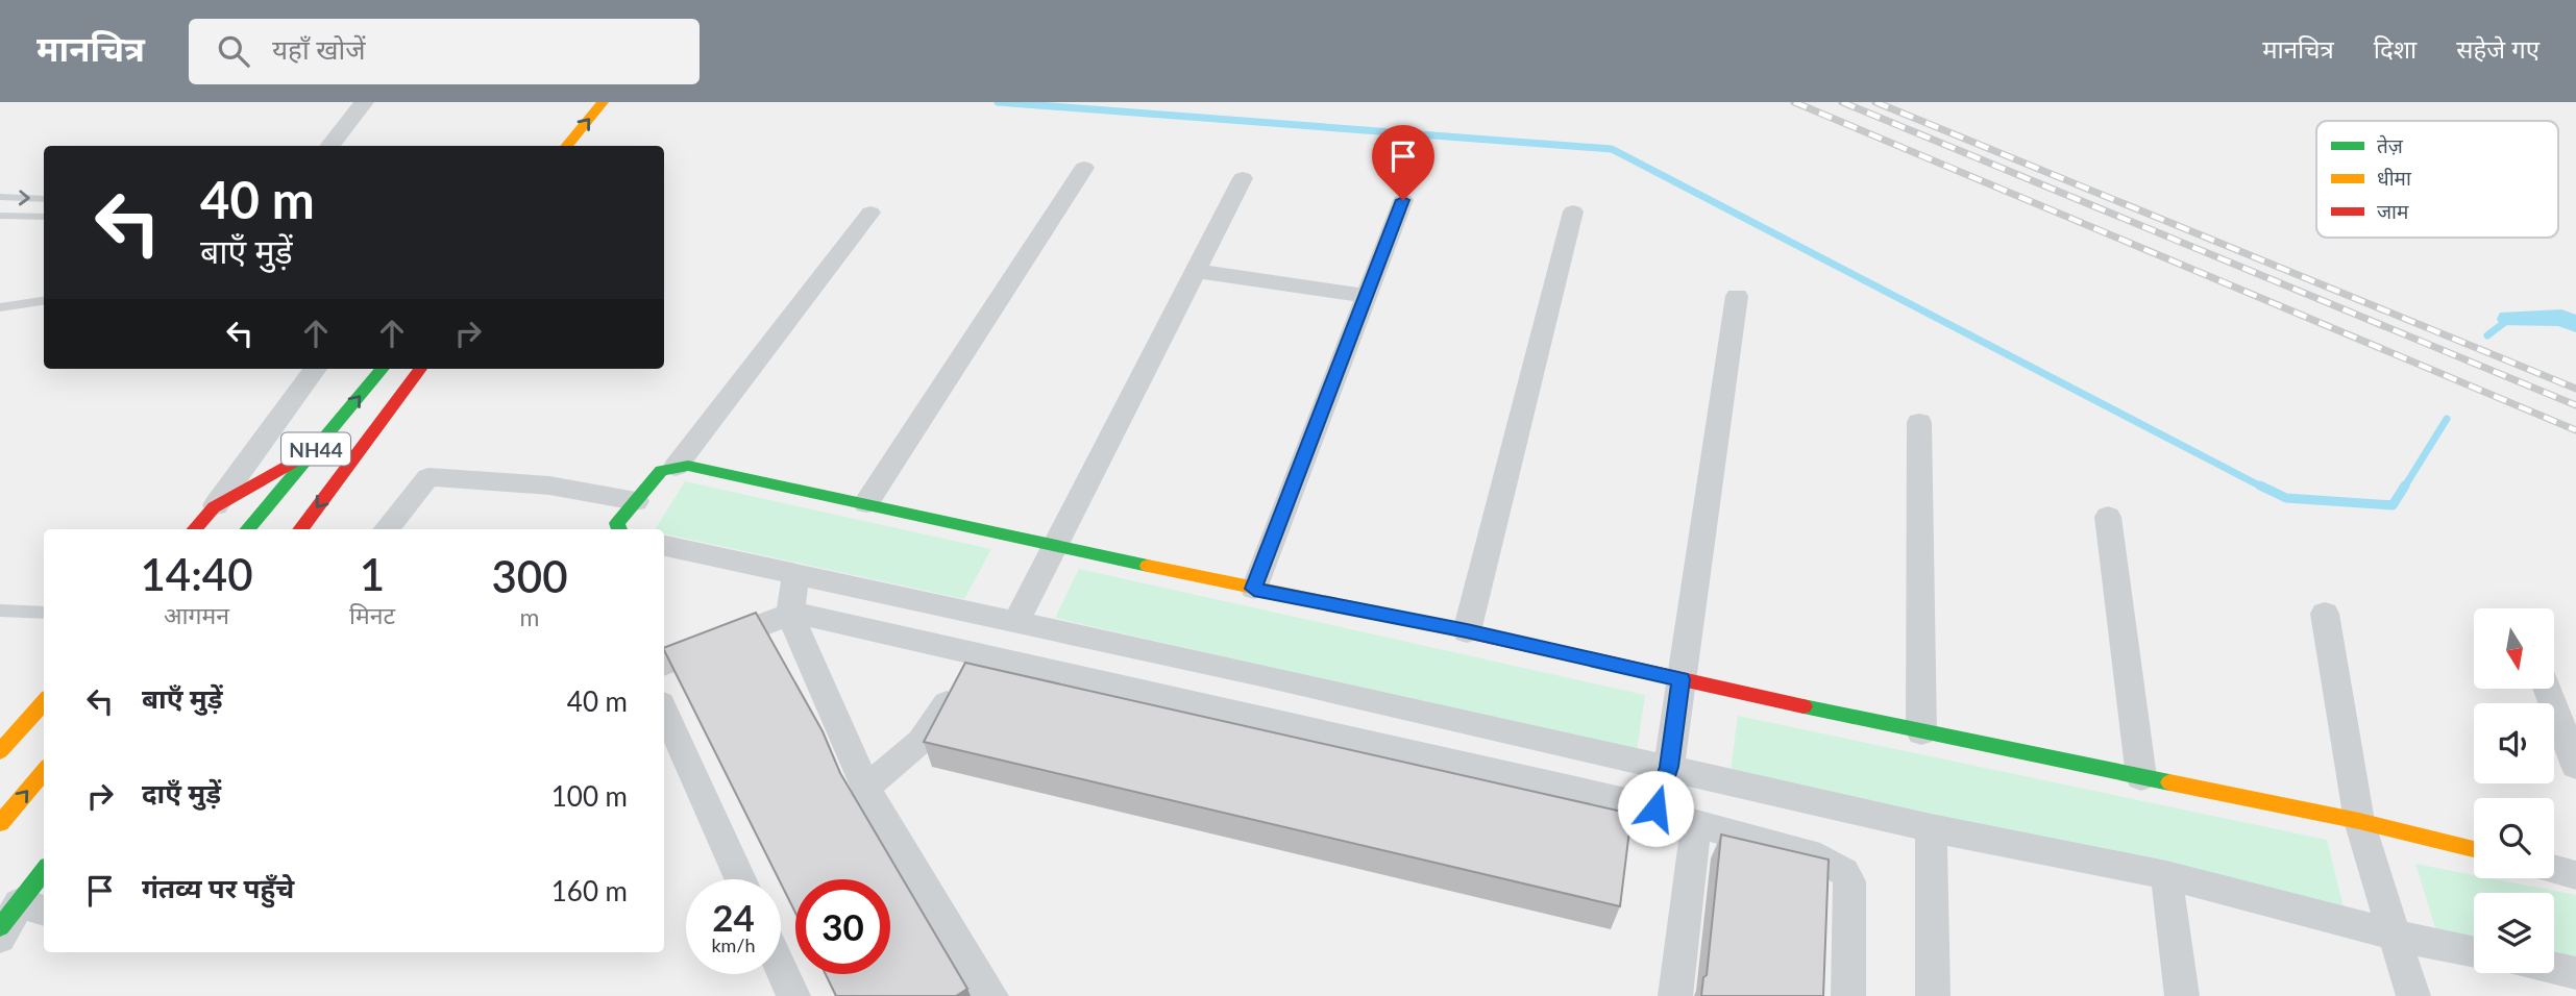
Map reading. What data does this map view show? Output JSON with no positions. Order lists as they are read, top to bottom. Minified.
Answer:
{"streets":{"main road":["NH44"]},"legend":["तेज़","धीमा","जाम"],"north":"bottom","page":{"header":"मानचित्र","search":"यहाँ खोजें","nav":["मानचित्र","दिशा","सहेजे गए"],"turn":["40 m","बाएँ मुड़ें"],"eta":["14:40","आगमन","1","मिनट","300","m"],"list":[{"name":"बाएँ मुड़ें","value":"40 m"},{"name":"दाएँ मुड़ें","value":"100 m"},{"name":"गंतव्य पर पहुँचे","value":"160 m"}],"speed":"24 km/h","limit":"30"}}
